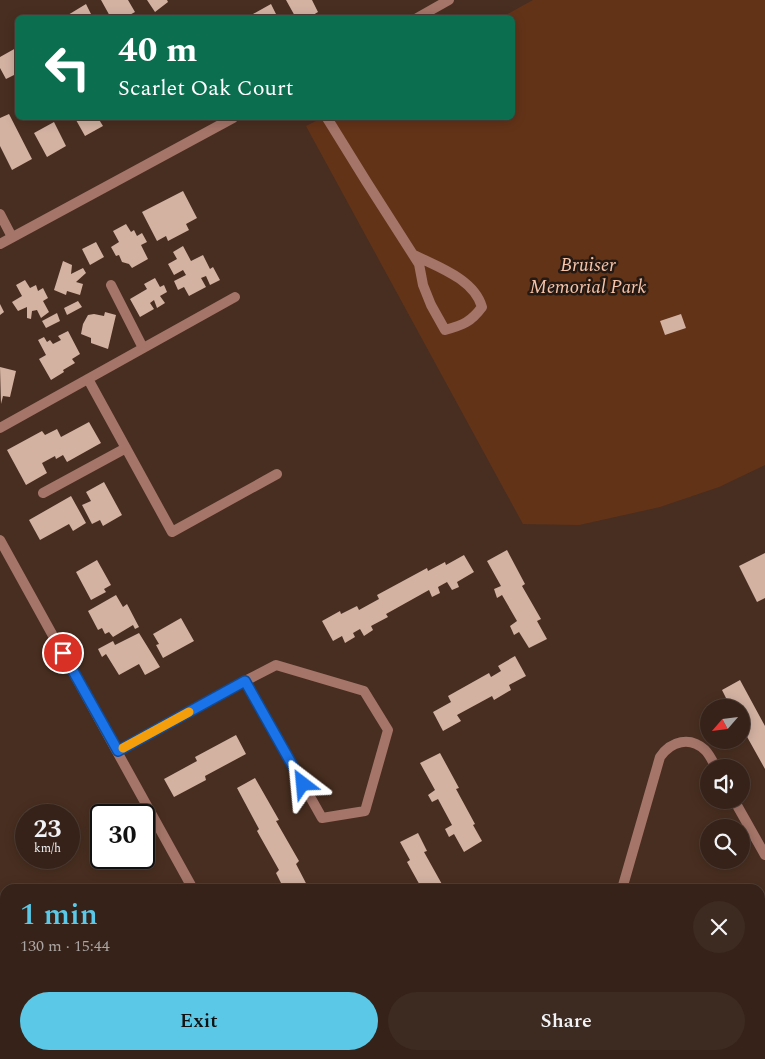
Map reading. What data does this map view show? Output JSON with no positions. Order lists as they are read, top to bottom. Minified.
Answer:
{"parks":["Bruiser Memorial Park"],"north":"bottom left","page":{"turn":["40 m","Scarlet Oak Court"],"speed":"23 km/h","limit":"30","heading":["1 min","130 m · 15:44"],"buttons":["Exit","Share"]}}
